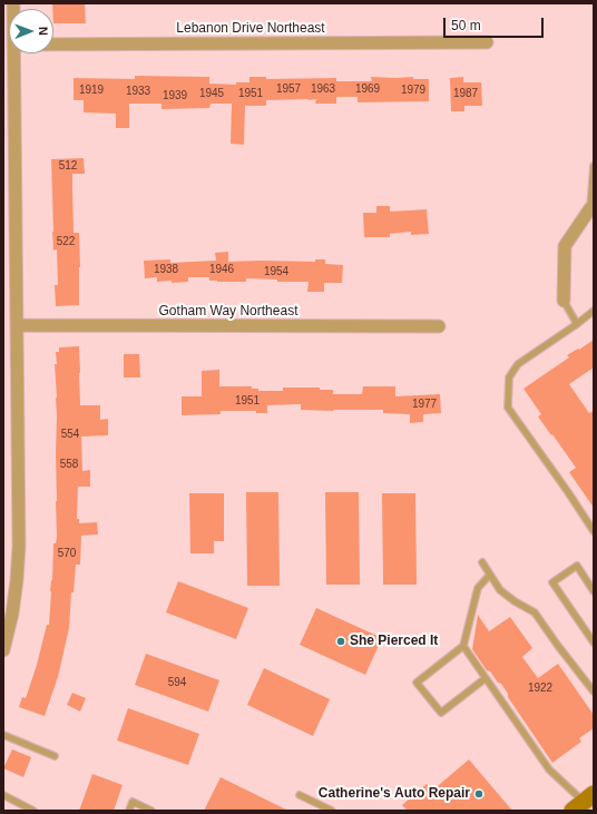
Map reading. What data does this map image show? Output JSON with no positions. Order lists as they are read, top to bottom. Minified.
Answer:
{"streets":{"street":["Lebanon Drive Northeast","Gotham Way Northeast"]},"places":["She Pierced It","Catherine's Auto Repair"],"house_numbers":["1957","1963","1969","1919","1979","1933","1945","1951","1987","1939","512","522","1938","1946","1954","1951","1977","554","558","570","594","1922"],"scale_bar":"50 m","north":"right"}
